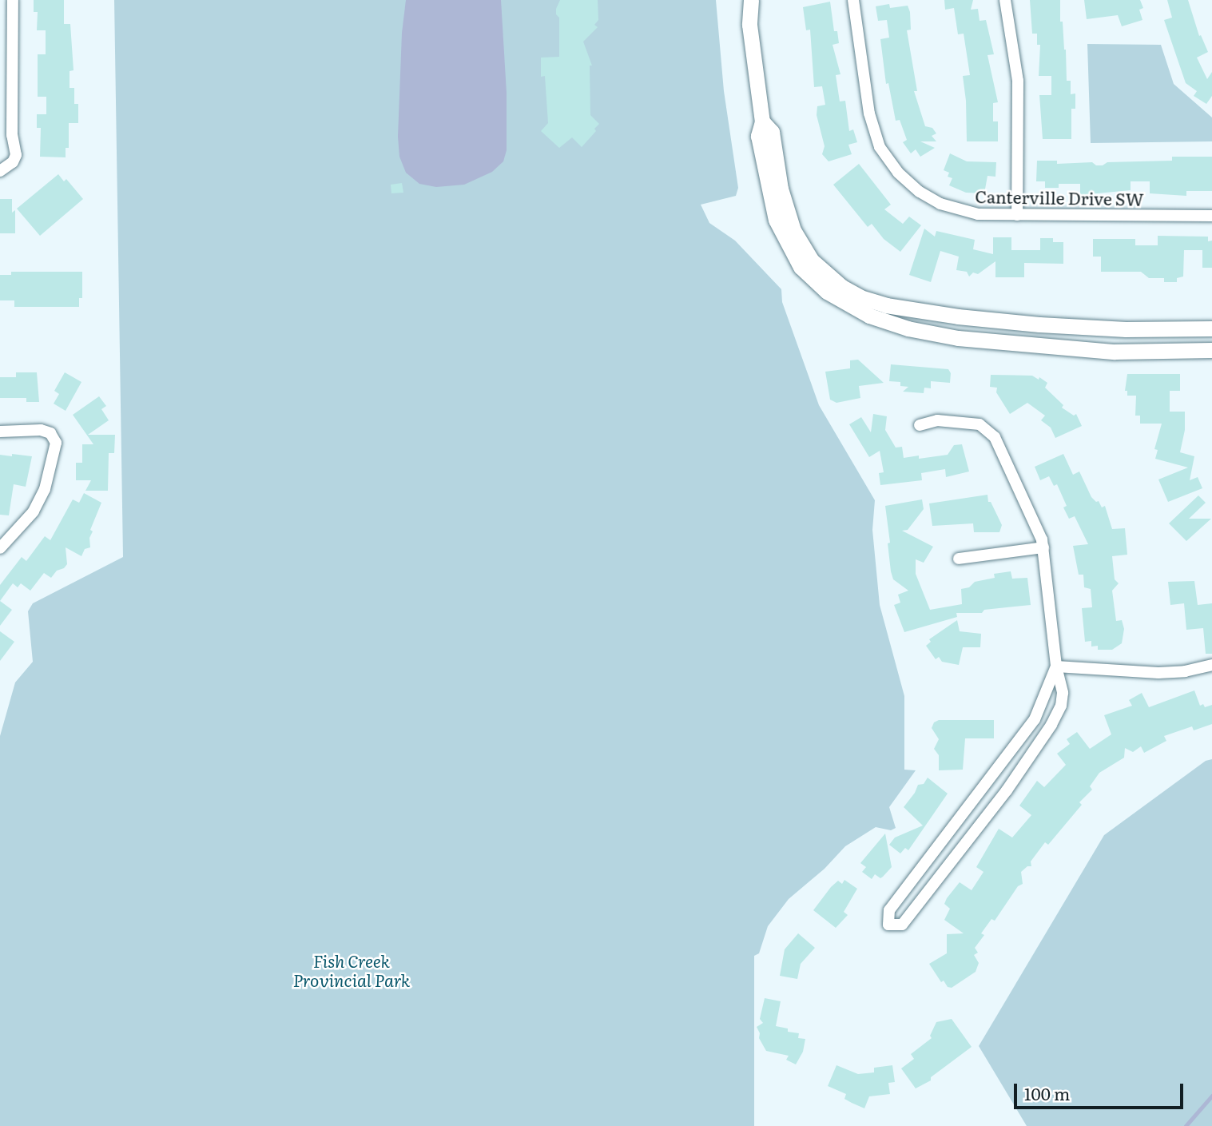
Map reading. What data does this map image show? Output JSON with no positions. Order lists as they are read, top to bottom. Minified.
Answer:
{"streets":{"street":["Canterville Drive SW"]},"parks":["Fish Creek Provincial Park"],"scale_bar":"100 m"}
